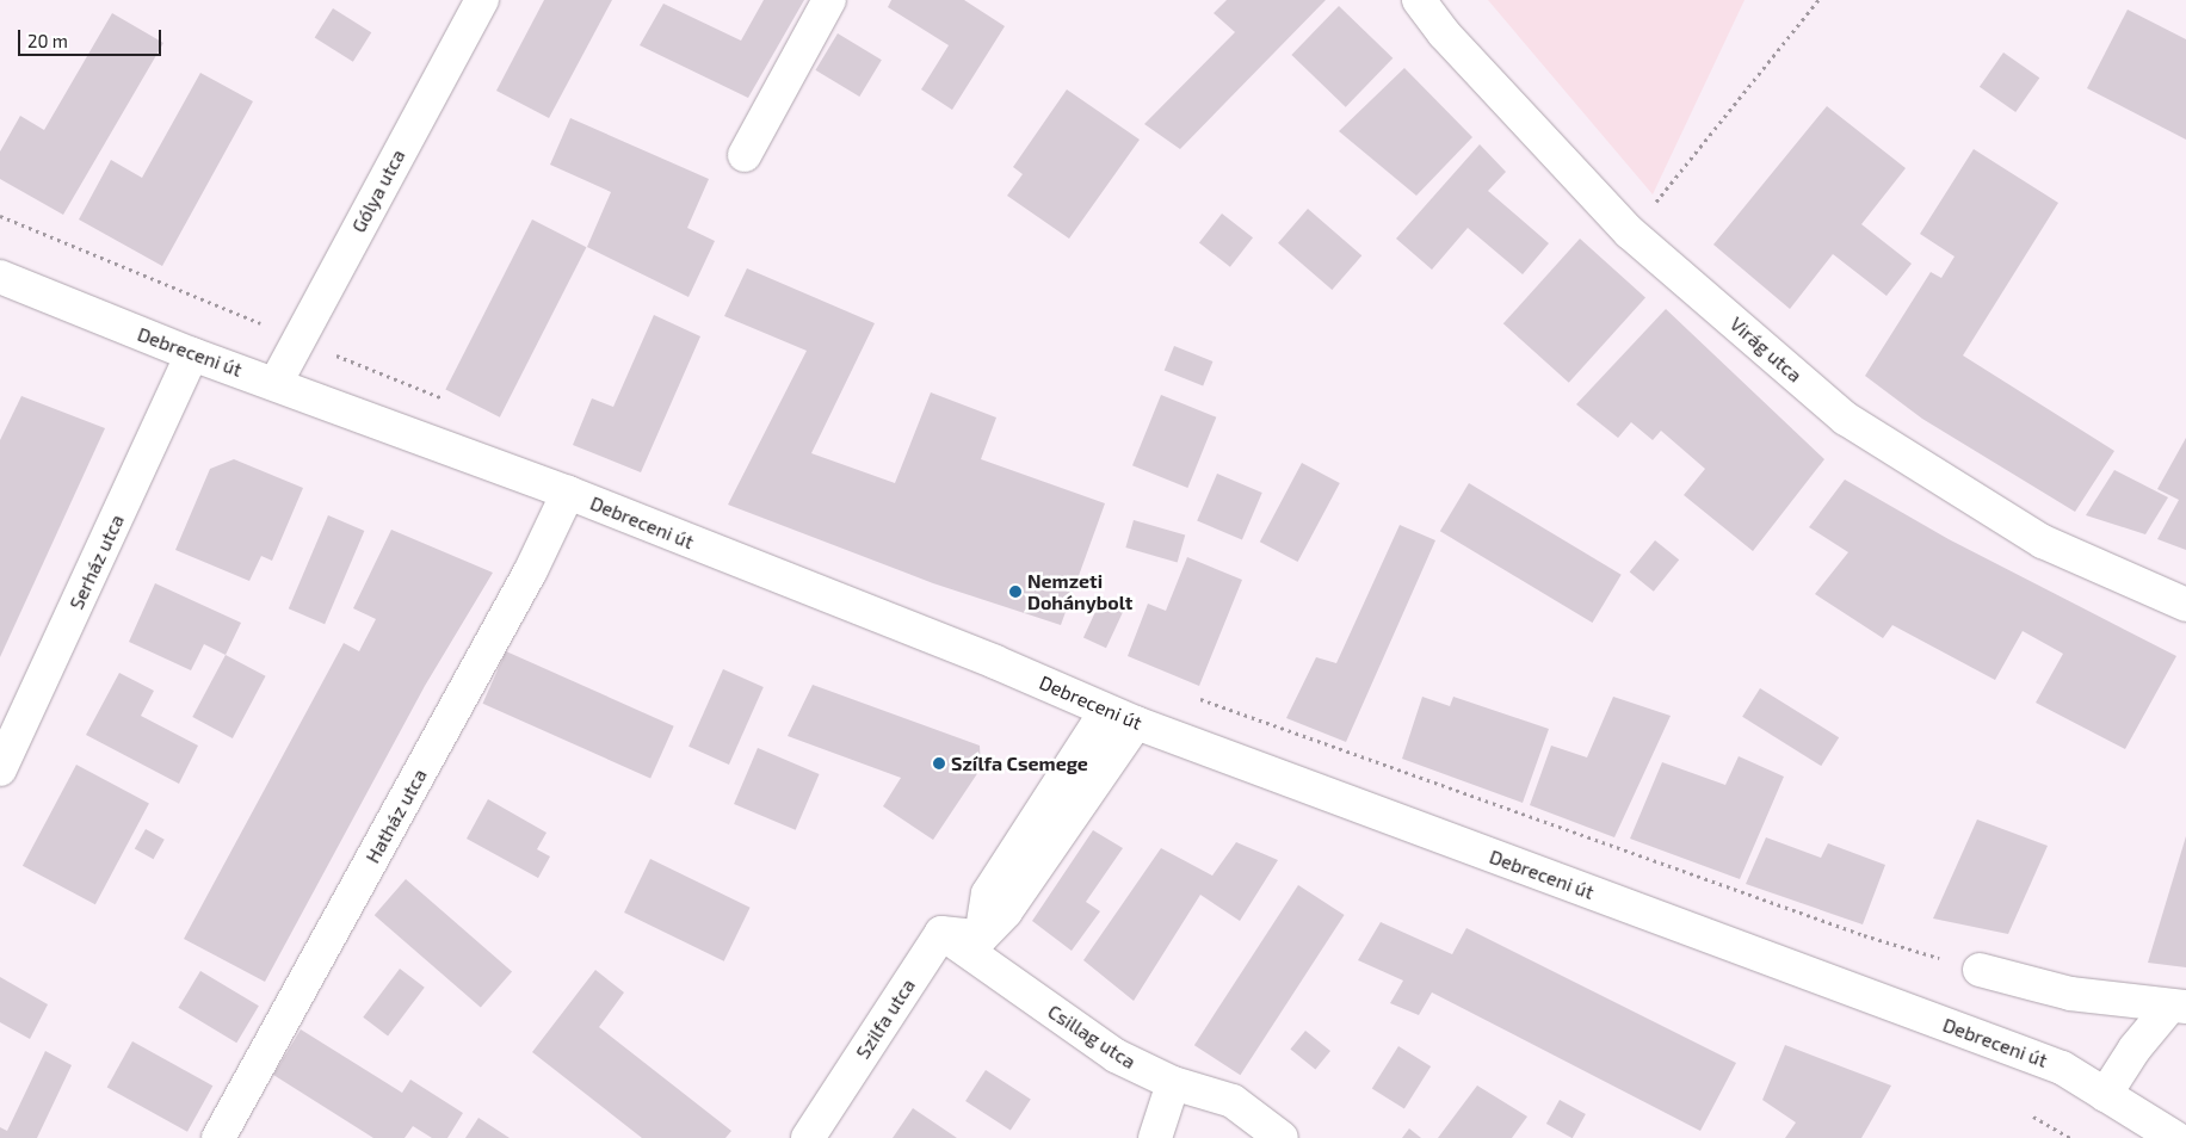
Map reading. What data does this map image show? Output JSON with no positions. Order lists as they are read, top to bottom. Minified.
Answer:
{"streets":{"street":["Gólya utca","Virág utca","Debreceni út","Serház utca","Hatház utca","Szilfa utca","Csillag utca"]},"crossings":[["Gólya utca","Debreceni út"],["Debreceni út","Serház utca"],["Debreceni út","Hatház utca"],["Szilfa utca","Csillag utca"]],"places":["Nemzeti Dohánybolt","Szílfa Csemege"],"scale_bar":"20 m"}
